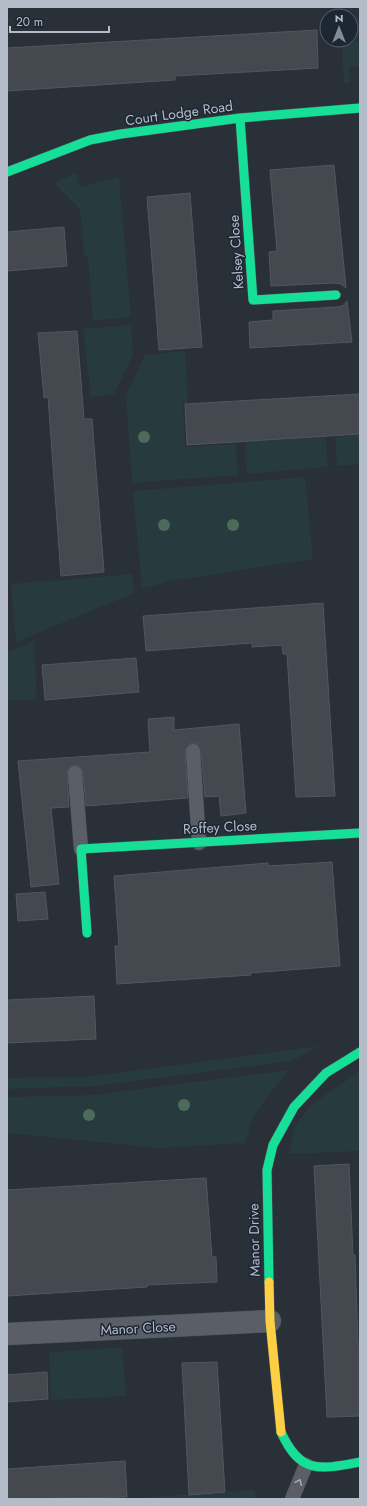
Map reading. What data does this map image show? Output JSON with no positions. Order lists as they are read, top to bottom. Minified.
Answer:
{"streets":{"street":["Court Lodge Road","Kelsey Close","Roffey Close","Manor Drive","Manor Close"]},"crossings":[["Court Lodge Road","Kelsey Close"],["Manor Drive","Manor Close"]],"scale_bar":"20 m","north":"top"}
